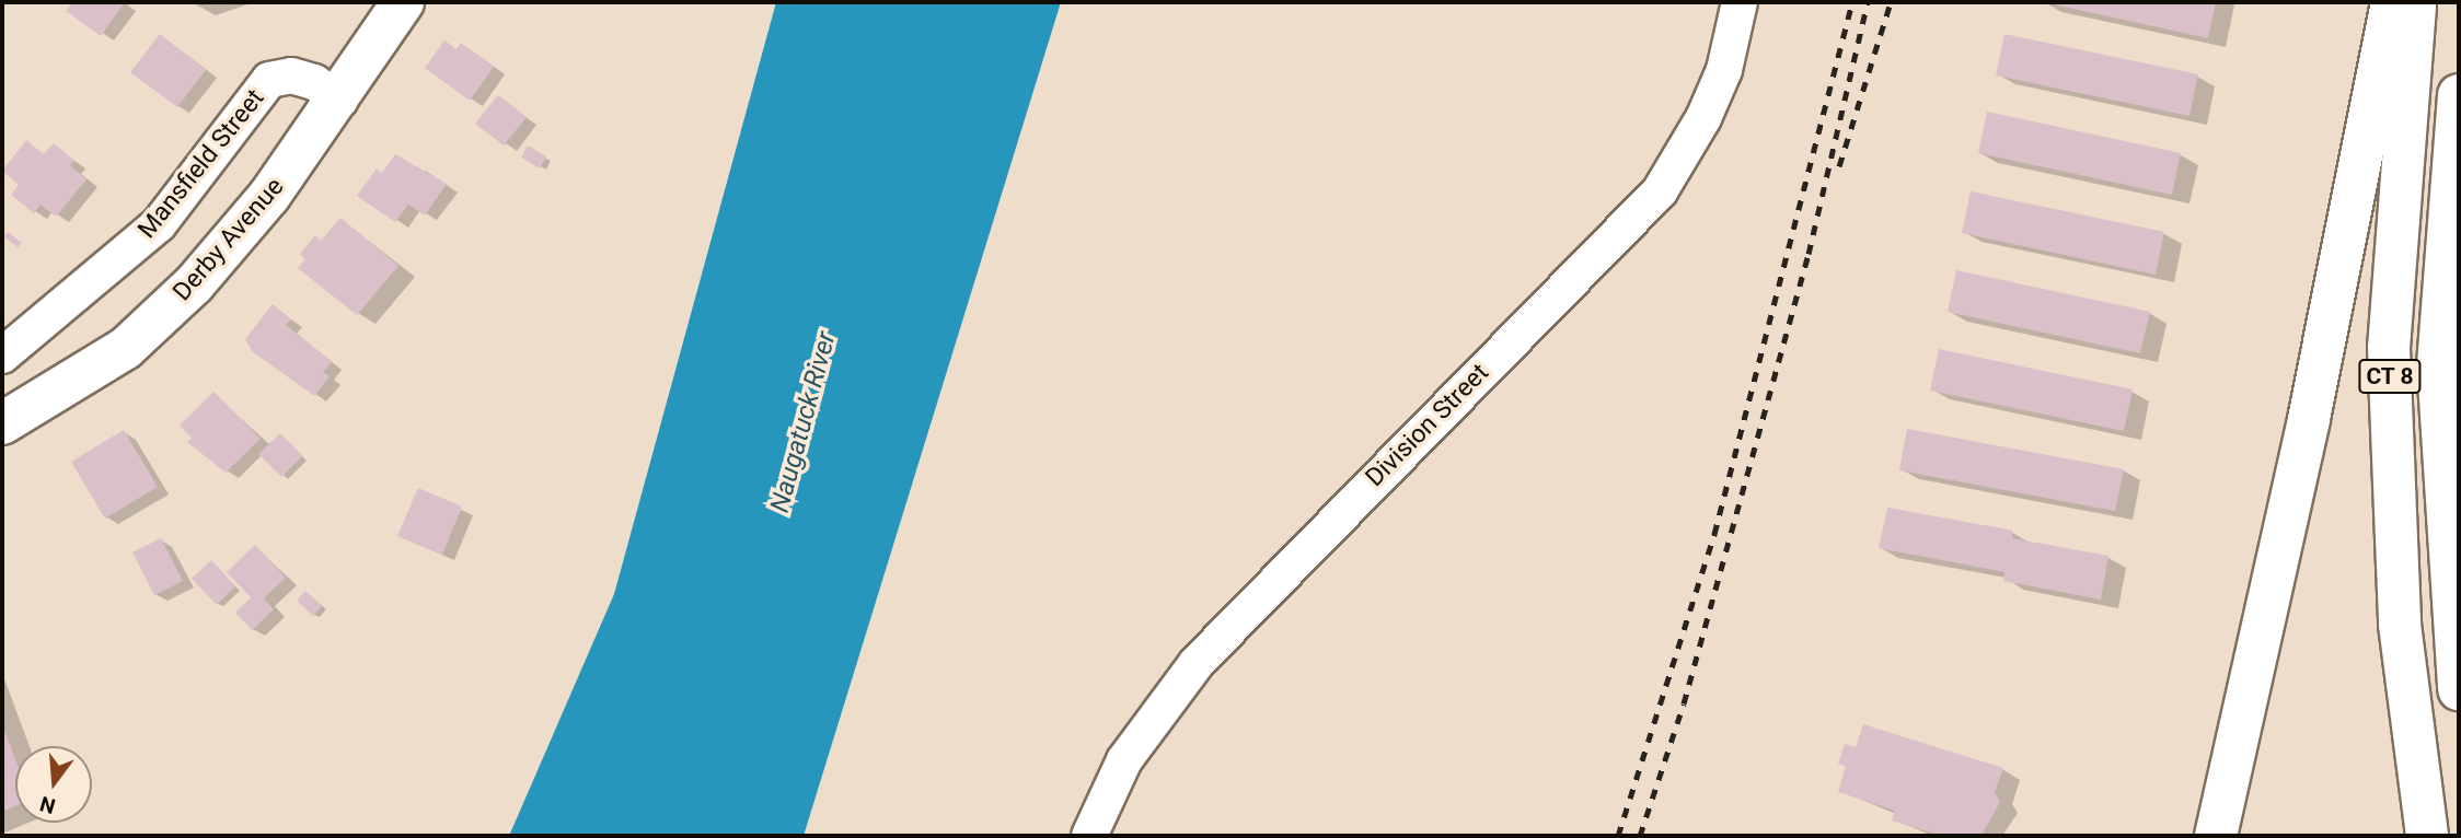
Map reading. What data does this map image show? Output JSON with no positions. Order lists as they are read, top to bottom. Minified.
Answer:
{"streets":{"main road":["Derby Avenue","CT 8"],"street":["Mansfield Street","Division Street"]},"crossings":[["Mansfield Street","Derby Avenue"]],"water":["Naugatuck River"],"north":"bottom"}
